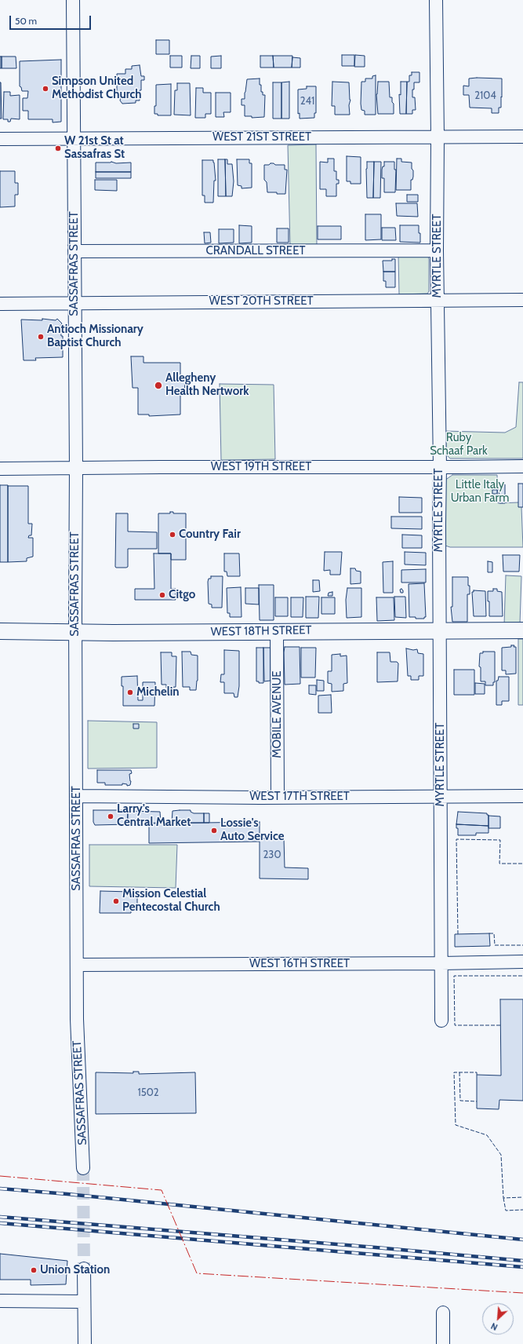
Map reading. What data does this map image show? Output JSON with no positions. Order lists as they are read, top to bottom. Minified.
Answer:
{"streets":{"main road":["WEST 18TH STREET"],"street":["WEST 21ST STREET","CRANDALL STREET","MYRTLE STREET","SASSAFRAS STREET","WEST 20TH STREET","WEST 19TH STREET","MOBILE AVENUE","WEST 17TH STREET","WEST 16TH STREET"]},"crossings":[["WEST 21ST STREET","MYRTLE STREET"],["WEST 21ST STREET","SASSAFRAS STREET"],["CRANDALL STREET","MYRTLE STREET"],["CRANDALL STREET","SASSAFRAS STREET"],["MYRTLE STREET","WEST 20TH STREET"],["MYRTLE STREET","WEST 19TH STREET"],["MYRTLE STREET","WEST 18TH STREET"],["MYRTLE STREET","WEST 17TH STREET"],["MYRTLE STREET","WEST 16TH STREET"],["SASSAFRAS STREET","WEST 20TH STREET"],["SASSAFRAS STREET","WEST 19TH STREET"],["SASSAFRAS STREET","WEST 18TH STREET"],["SASSAFRAS STREET","WEST 17TH STREET"],["SASSAFRAS STREET","WEST 16TH STREET"],["WEST 18TH STREET","MOBILE AVENUE"],["MOBILE AVENUE","WEST 17TH STREET"]],"parks":["Ruby Schaaf Park","Little Italy Urban Farm"],"places":["Simpson United Methodist Church","W 21st St at Sassafras St","Antioch Missionary Baptist Church","Allegheny Health Nertwork","Country Fair","Citgo","Michelin","Larry's Central Market","Lossie's Auto Service","Mission Celestial Pentecostal Church","Union Station"],"house_numbers":["2104","241","230","1502"],"scale_bar":"50 m","north":"bottom left"}
